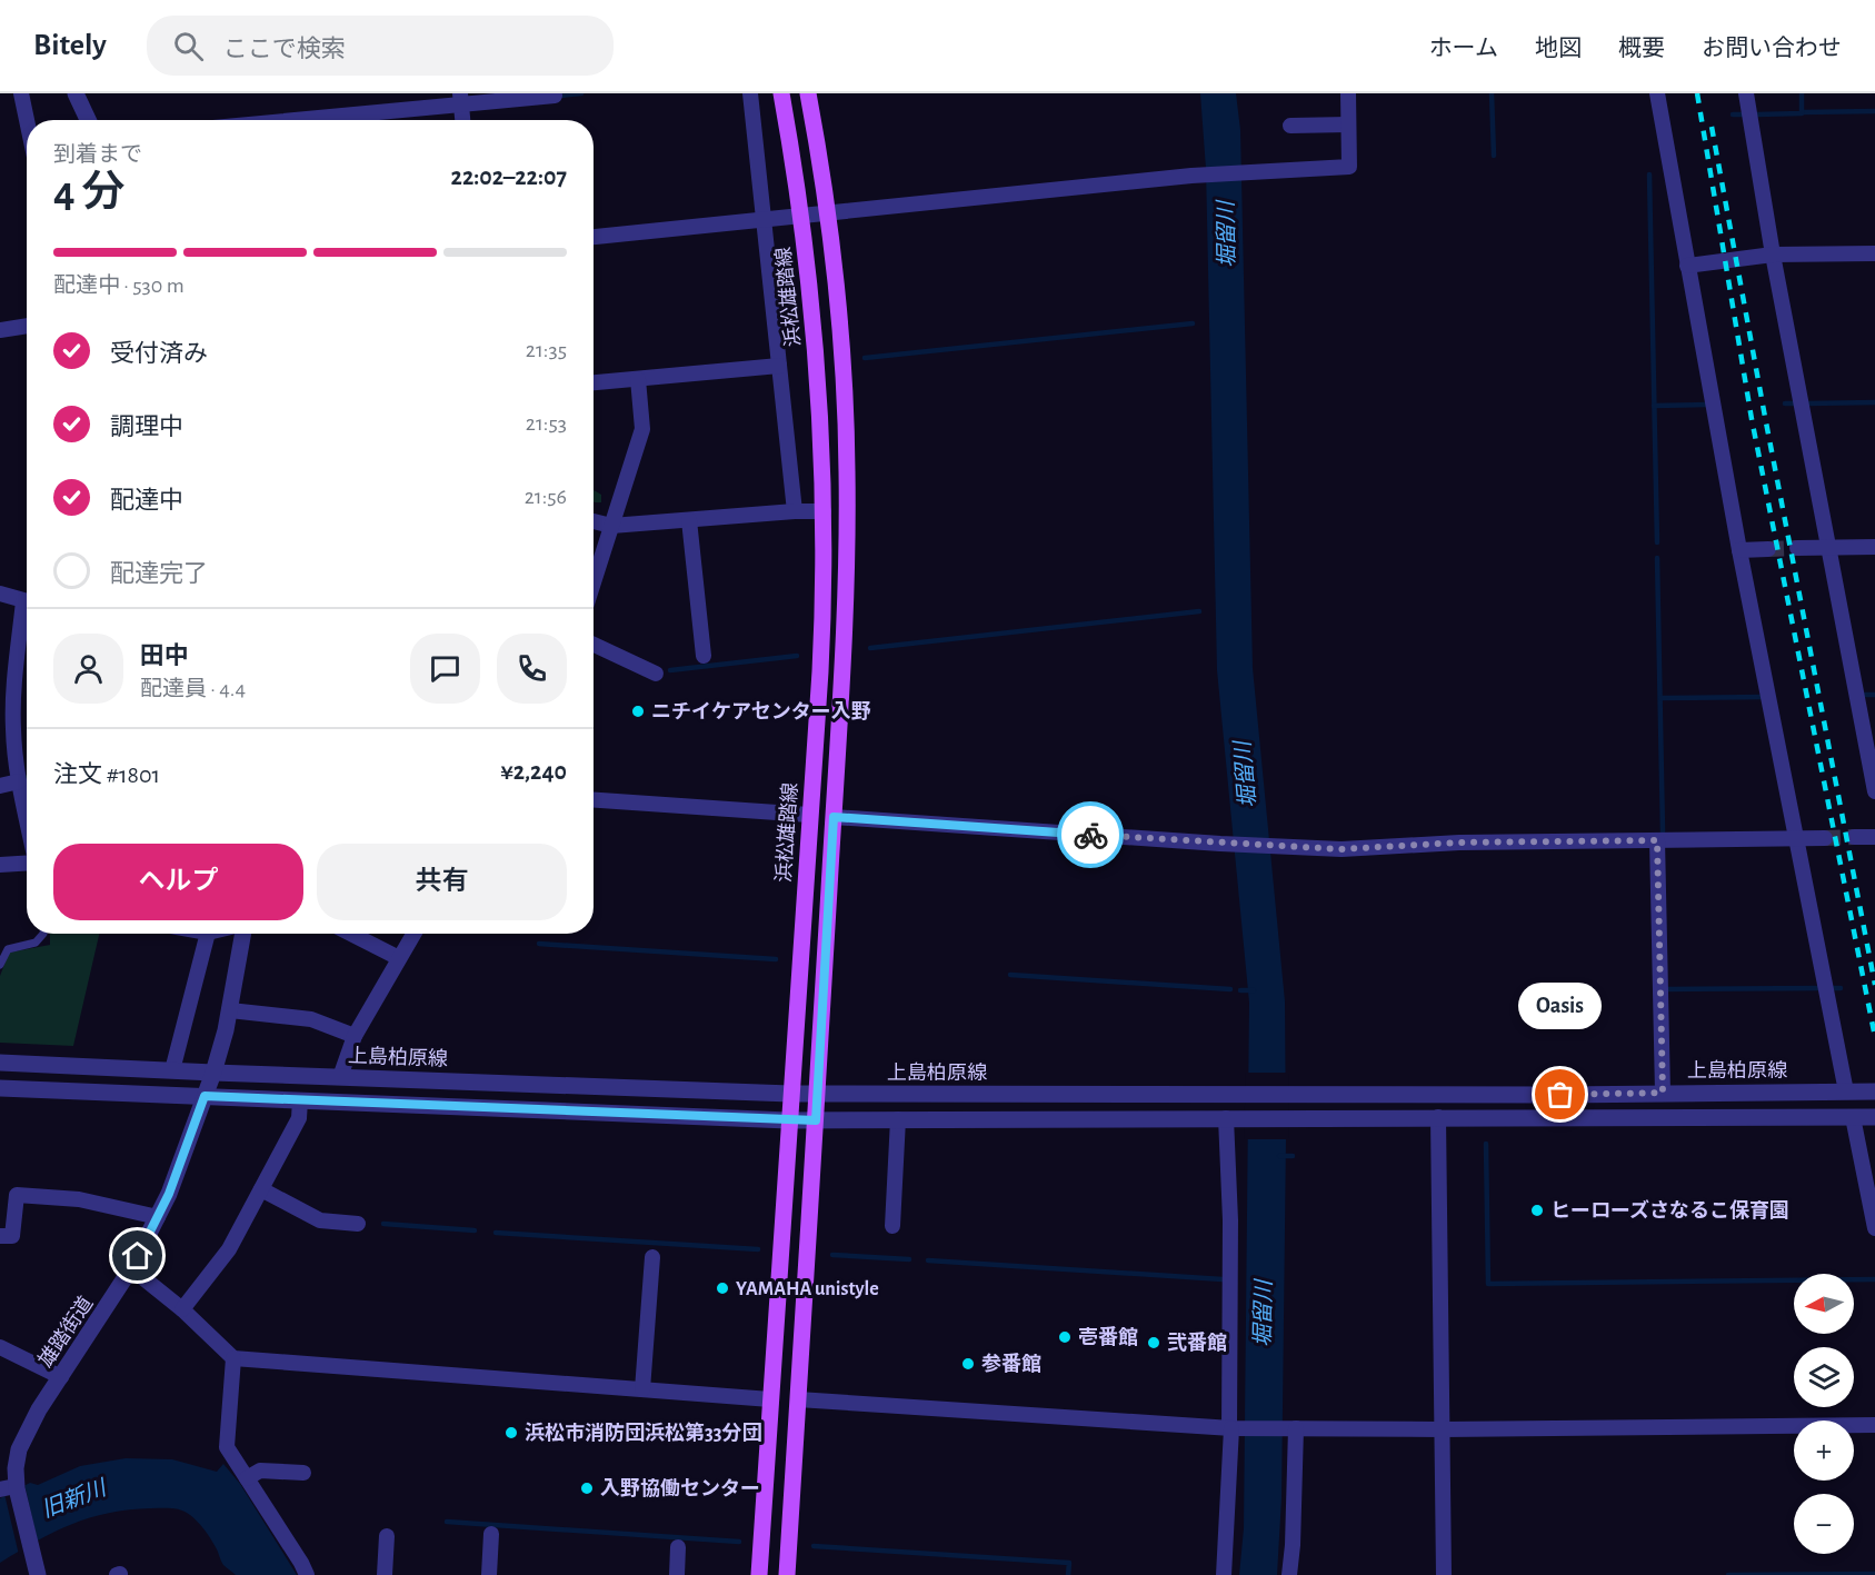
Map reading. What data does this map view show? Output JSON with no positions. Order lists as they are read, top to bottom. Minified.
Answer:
{"streets":{"main road":["浜松雄踏線"],"street":["上島柏原線","雄踏街道"]},"crossings":[["浜松雄踏線","上島柏原線"],["上島柏原線","雄踏街道"]],"water":["堀留川","旧新川"],"places":["ニチイケアセンター入野","Oasis","ヒーローズさなるこ保育園","YAMAHA unistyle","壱番館","弐番館","参番館","浜松市消防団浜松第33分団","入野協働センター"],"north":"left","page":{"header":"Bitely","search":"ここで検索","nav":["ホーム","地図","概要","お問い合わせ"],"heading":["4 分","到着まで","22:02–22:07"],"panel":["田中","配達員 · 4.4","注文 #1801","¥2,240"],"bar":"配達中 · 530 m","list":[["受付済み","21:35"],["調理中","21:53"],["配達中","21:56"],"配達完了"],"buttons":["ヘルプ","共有"],"bubble":"Oasis","map_buttons":["+","−"]}}
